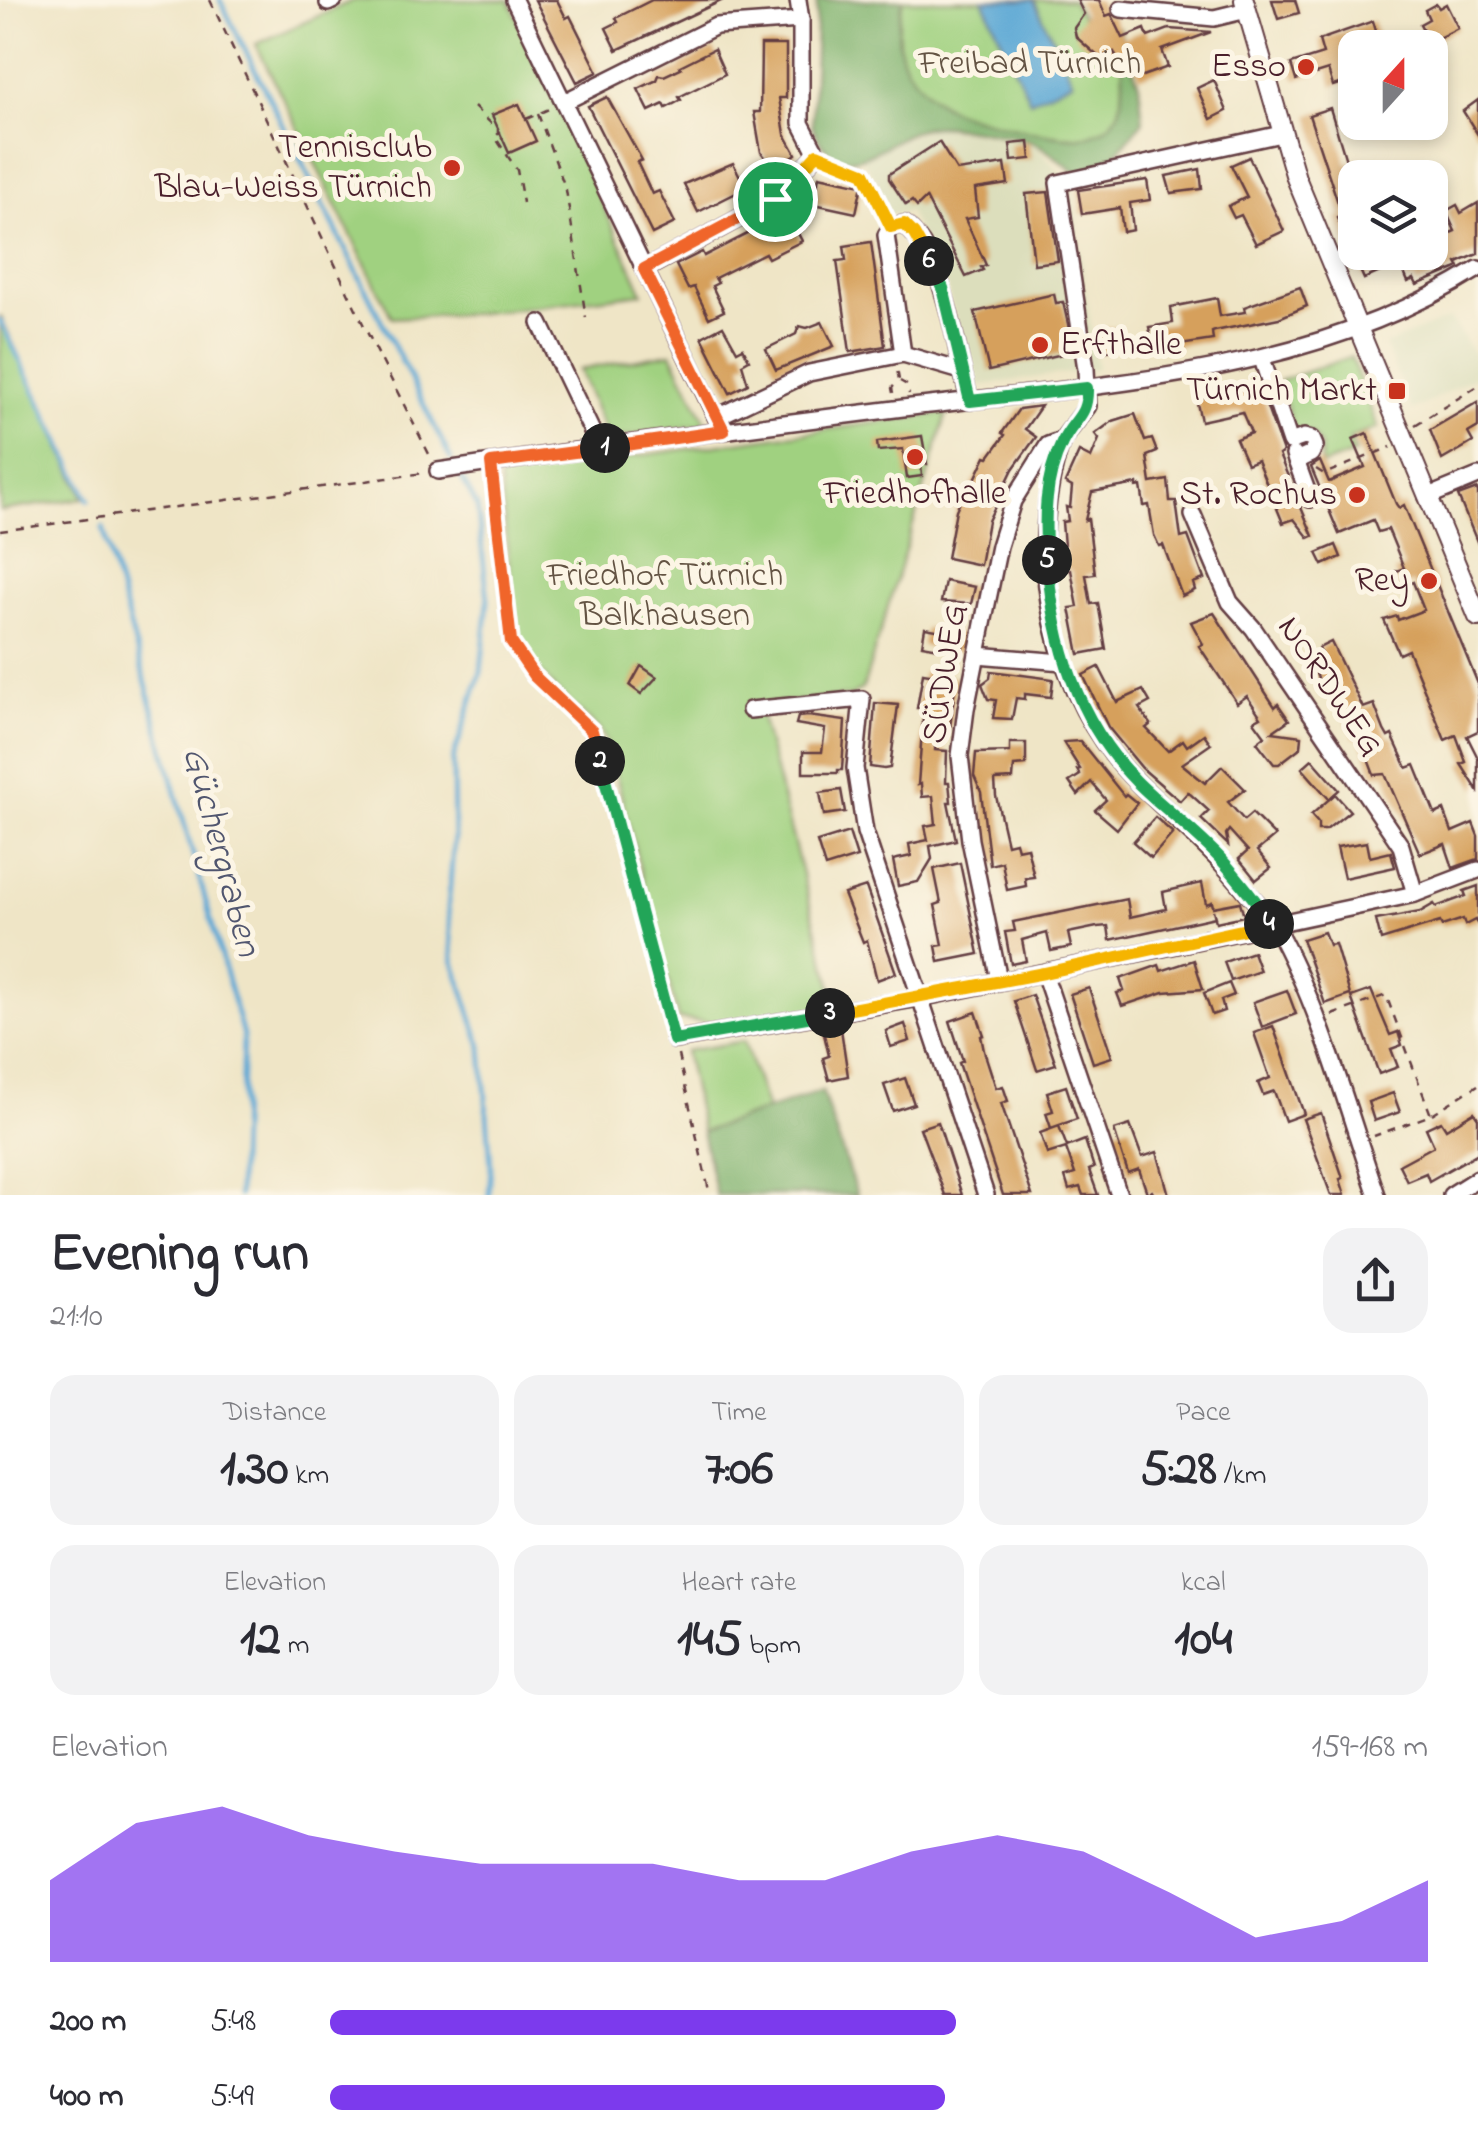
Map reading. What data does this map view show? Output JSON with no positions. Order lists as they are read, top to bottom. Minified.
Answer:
{"streets":{"street":["SÜDWEG","NORDWEG"]},"water":["Güchergraben"],"parks":["Freibad Türnich","Friedhof Türnich Balkhausen"],"places":{"other":["Esso","Tennisclub Blau-Weiss Türnich","Erfthalle","Friedhofhalle","St. Rochus","Rey"],"transit":["Türnich Markt"]},"north":"top","page":{"pins":["6","1","5","2","4","3"],"heading":["Evening run","21:10"],"stats":[["Distance","1.30 km"],["Time","7:06"],["Pace","5:28 /km"],["Elevation","12 m"],["Heart rate","145 bpm"],["kcal","104"]],"chart":["Elevation","159–168 m"],"list":[{"name":"200 m","note":"5:48"},{"name":"400 m","note":"5:49"}]}}
